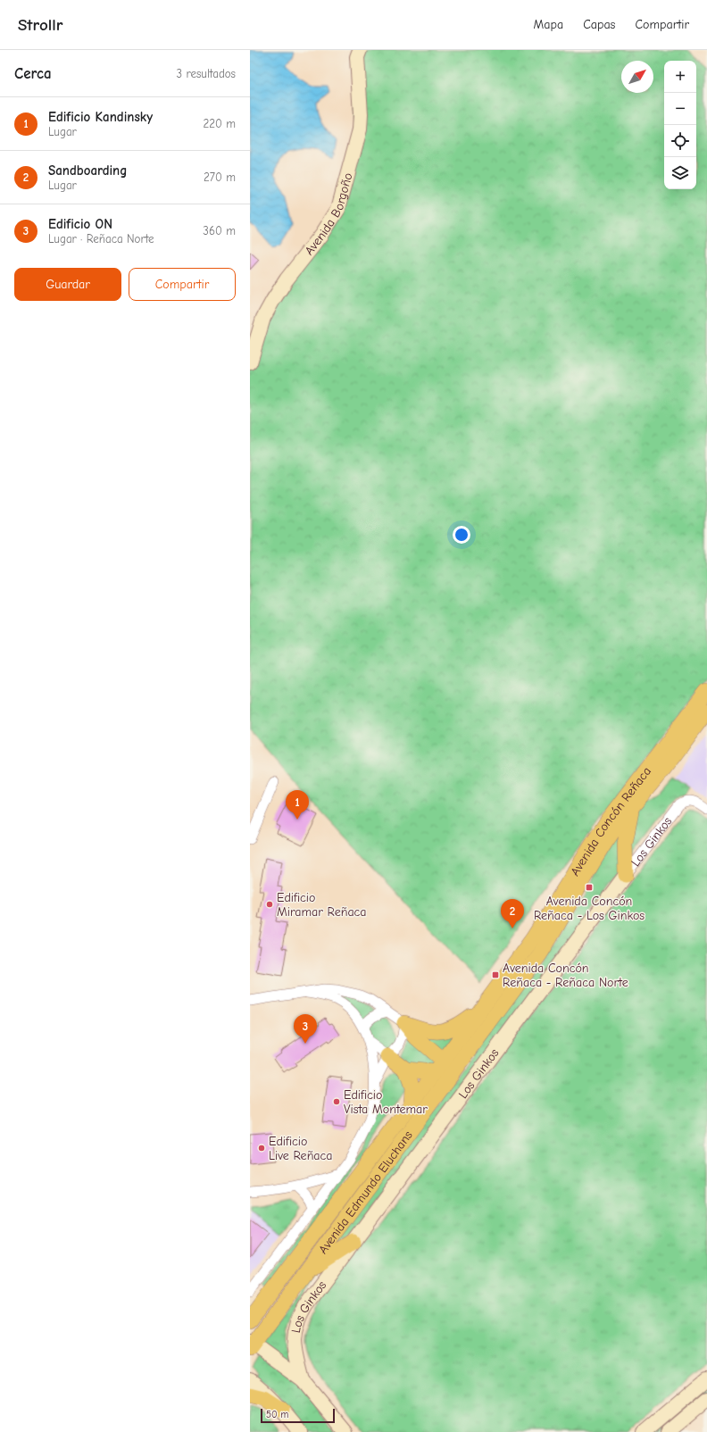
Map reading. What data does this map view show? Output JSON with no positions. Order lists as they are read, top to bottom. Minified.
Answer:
{"streets":{"main road":["Avenida Concón Reñaca","Avenida Edmundo Eluchans"],"street":["Avenida Borgoño","Los Ginkos"]},"crossings":[["Avenida Concón Reñaca","Avenida Edmundo Eluchans"]],"places":{"transit":["Avenida Concón Reñaca - Los Ginkos","Avenida Concón Reñaca - Reñaca Norte"],"other":["Edificio Miramar Reñaca","Edificio Vista Montemar","Edificio Live Reñaca"]},"scale_bar":"50 m","north":"top right","page":{"header":"Strollr","nav":["Mapa","Capas","Compartir"],"heading":["Cerca","3 resultados"],"map_buttons":["+","−"],"list":[{"mark":"1","name":"Edificio Kandinsky","note":"Lugar","value":"220 m"},{"mark":"2","name":"Sandboarding","note":"Lugar","value":"270 m"},{"mark":"3","name":"Edificio ON","note":"Lugar · Reñaca Norte","value":"360 m"}],"buttons":["Guardar","Compartir"],"pins":["1","2","3"],"scale":"50 m"}}
